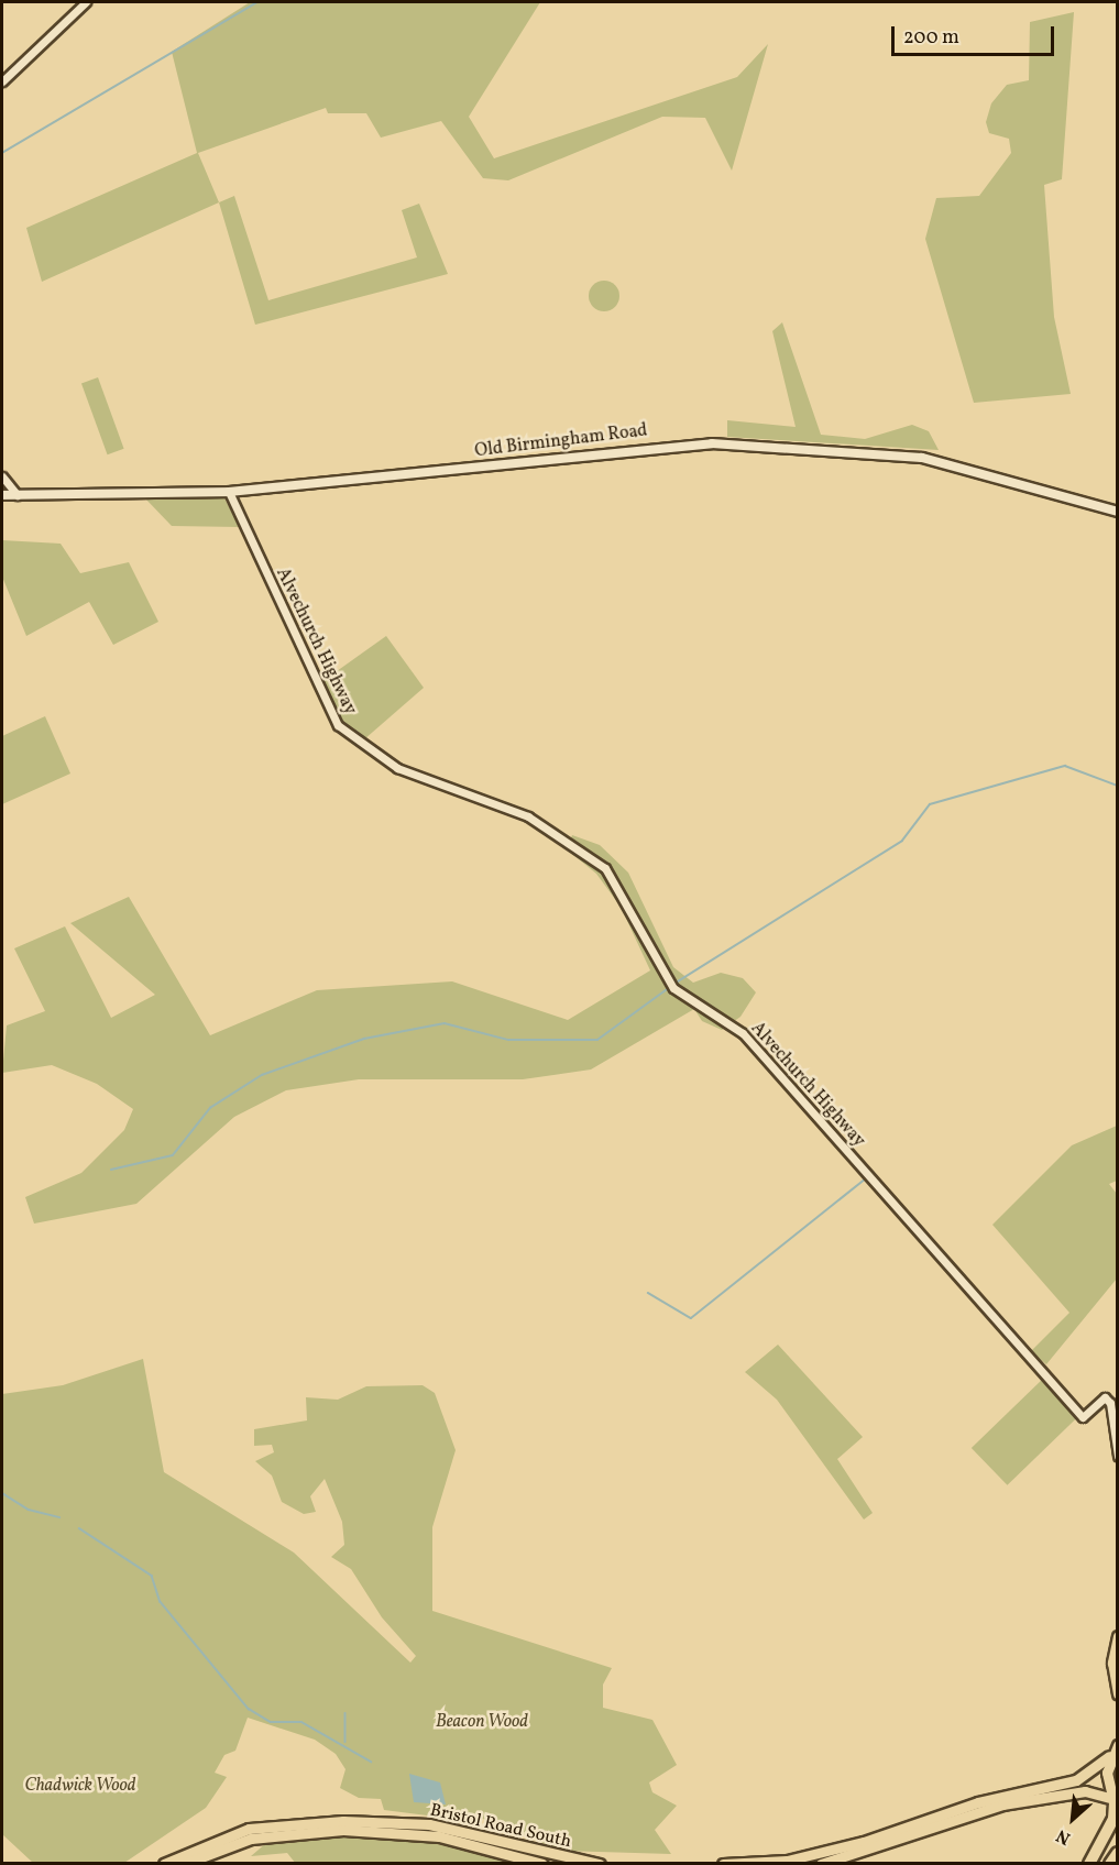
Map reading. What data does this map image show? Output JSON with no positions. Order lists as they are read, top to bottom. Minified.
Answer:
{"streets":{"highway":["Bristol Road South"],"main road":["Old Birmingham Road"],"street":["Alvechurch Highway"]},"crossings":[["Old Birmingham Road","Alvechurch Highway"]],"parks":["Beacon Wood","Chadwick Wood"],"scale_bar":"200 m","north":"bottom left"}
